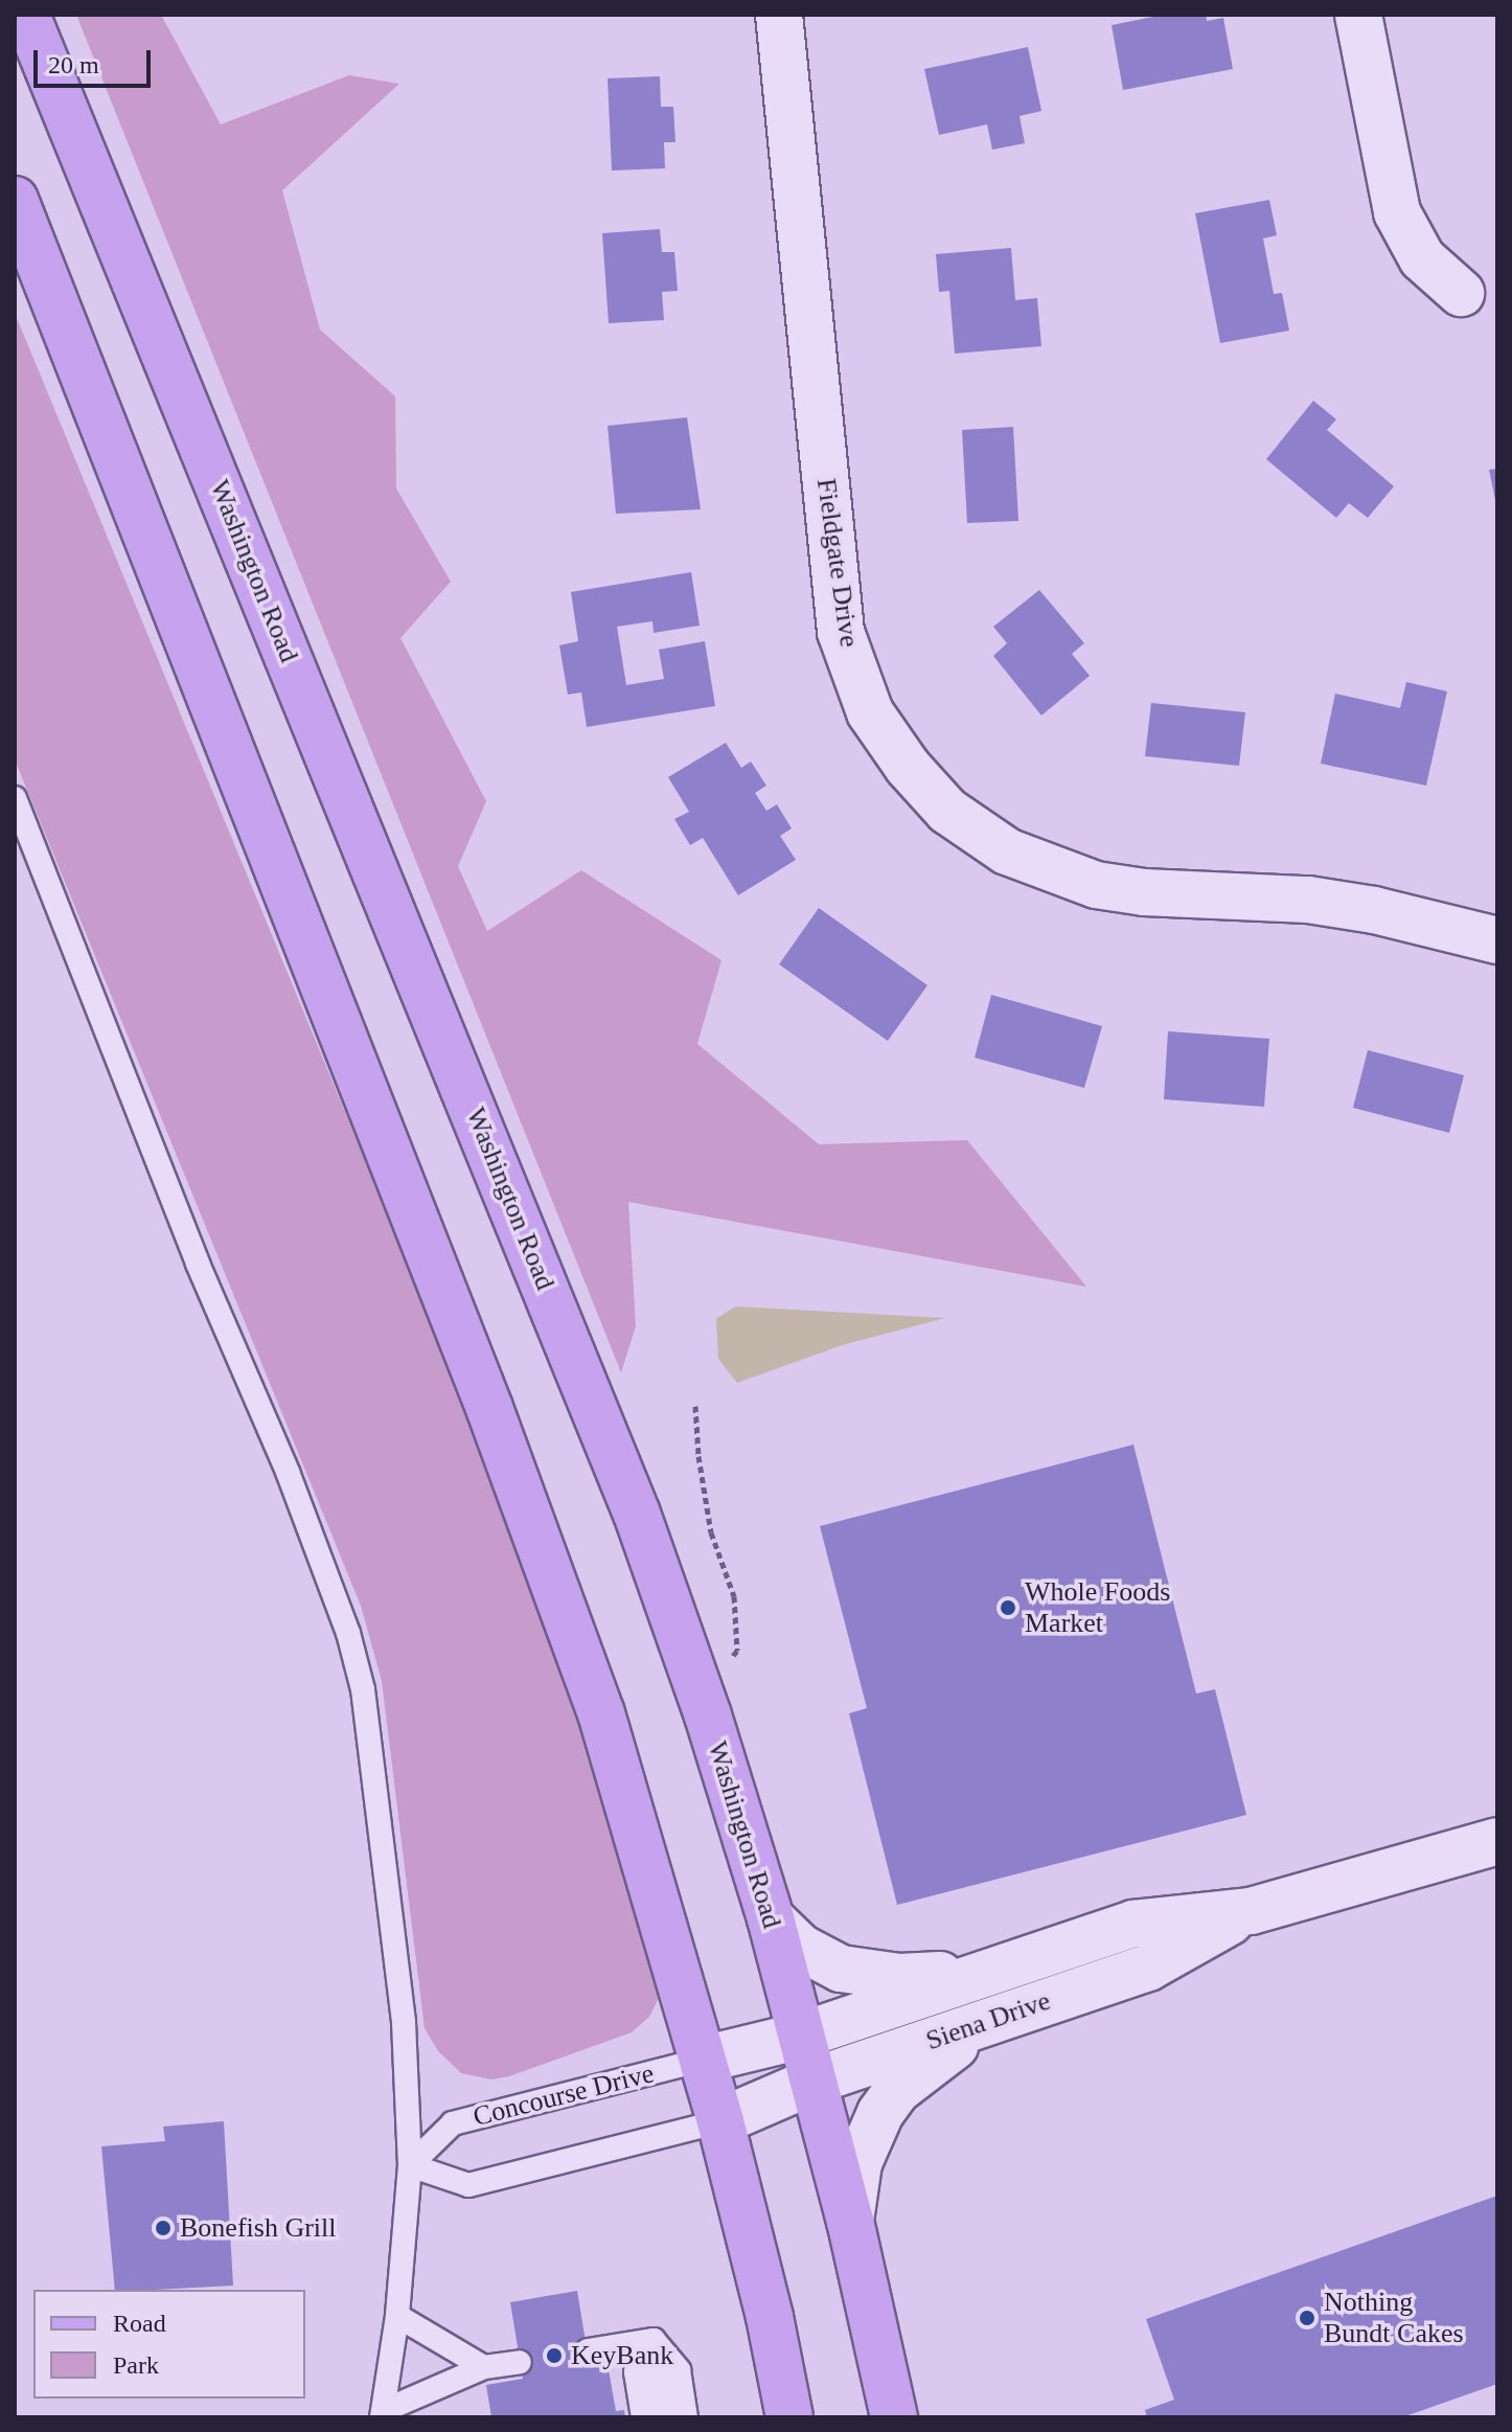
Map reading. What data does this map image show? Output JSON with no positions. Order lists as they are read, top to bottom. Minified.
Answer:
{"streets":{"main road":["Washington Road"],"street":["Fieldgate Drive","Siena Drive","Concourse Drive"]},"crossings":[["Washington Road","Siena Drive"],["Washington Road","Concourse Drive"],["Siena Drive","Concourse Drive"]],"places":["Whole Foods Market","Bonefish Grill","Nothing Bundt Cakes","KeyBank"],"legend":["Road","Park"],"scale_bar":"20 m"}
